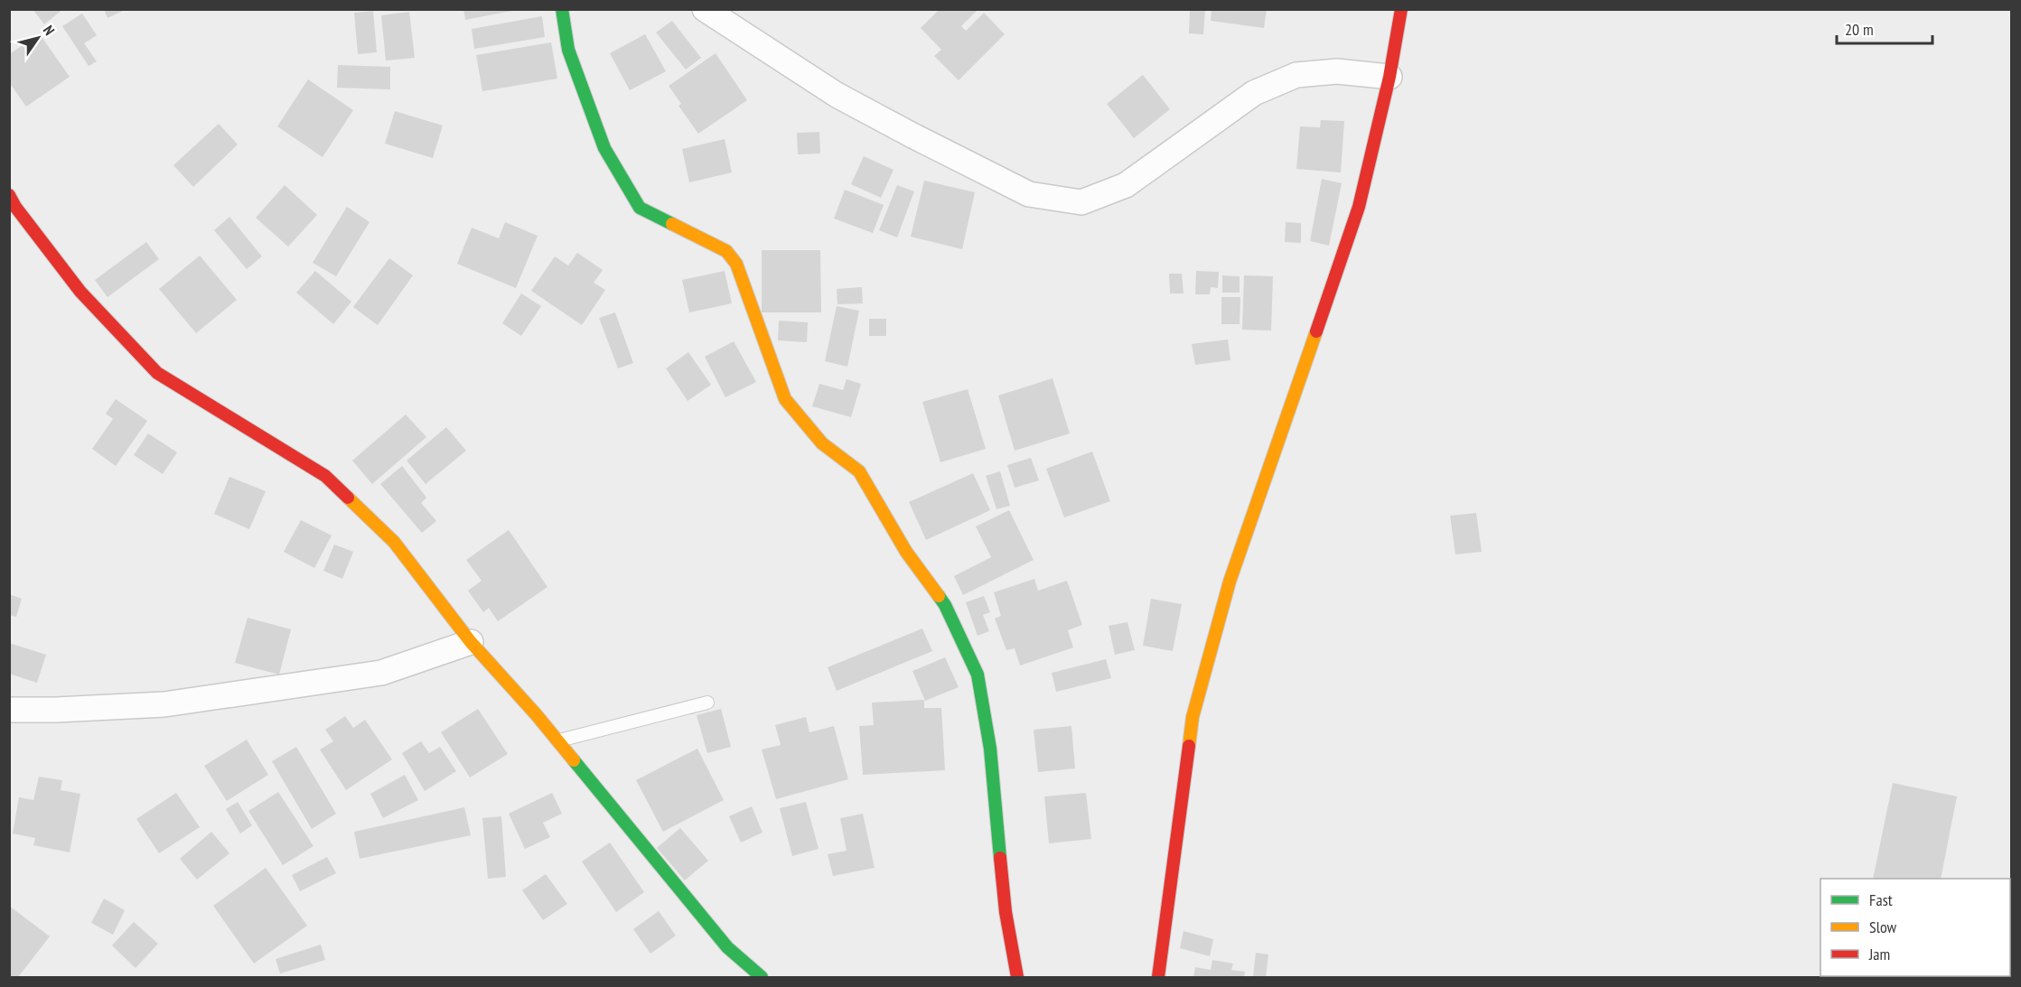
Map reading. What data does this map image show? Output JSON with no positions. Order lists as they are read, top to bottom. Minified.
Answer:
{"legend":["Fast","Slow","Jam"],"scale_bar":"20 m","north":"top right"}
